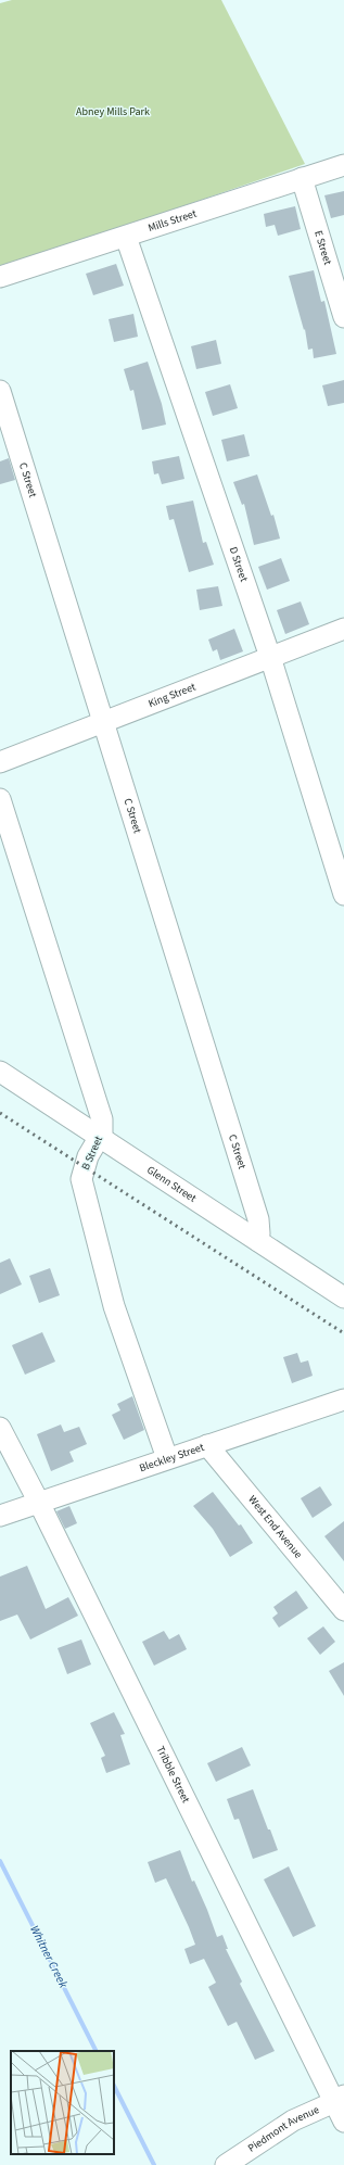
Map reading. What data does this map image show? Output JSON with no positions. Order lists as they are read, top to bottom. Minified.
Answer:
{"streets":{"street":["Mills Street","E Street","C Street","D Street","King Street","B Street","Glenn Street","Bleckley Street","West End Avenue","Tribble Street","Piedmont Avenue"]},"crossings":[["Mills Street","E Street"],["Mills Street","D Street"],["C Street","King Street"],["C Street","Glenn Street"],["D Street","King Street"],["B Street","Glenn Street"],["B Street","Bleckley Street"],["Bleckley Street","West End Avenue"],["Bleckley Street","Tribble Street"],["Tribble Street","Piedmont Avenue"]],"water":["Whitner Creek"],"parks":["Abney Mills Park"]}
